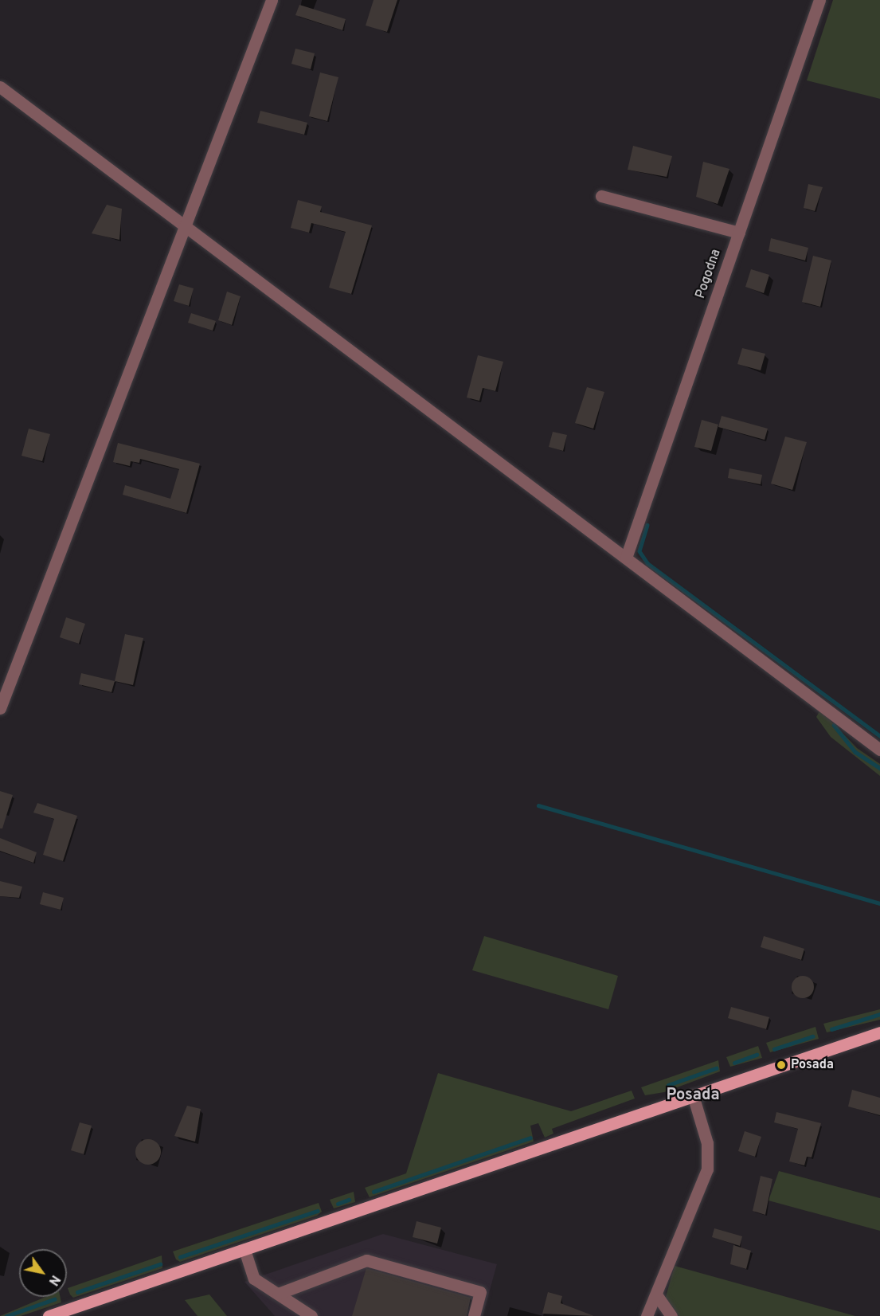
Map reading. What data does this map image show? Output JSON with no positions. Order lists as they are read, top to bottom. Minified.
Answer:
{"streets":{"street":["Pogodna"]},"districts":["Posada"],"places":["Posada"],"north":"bottom right"}
